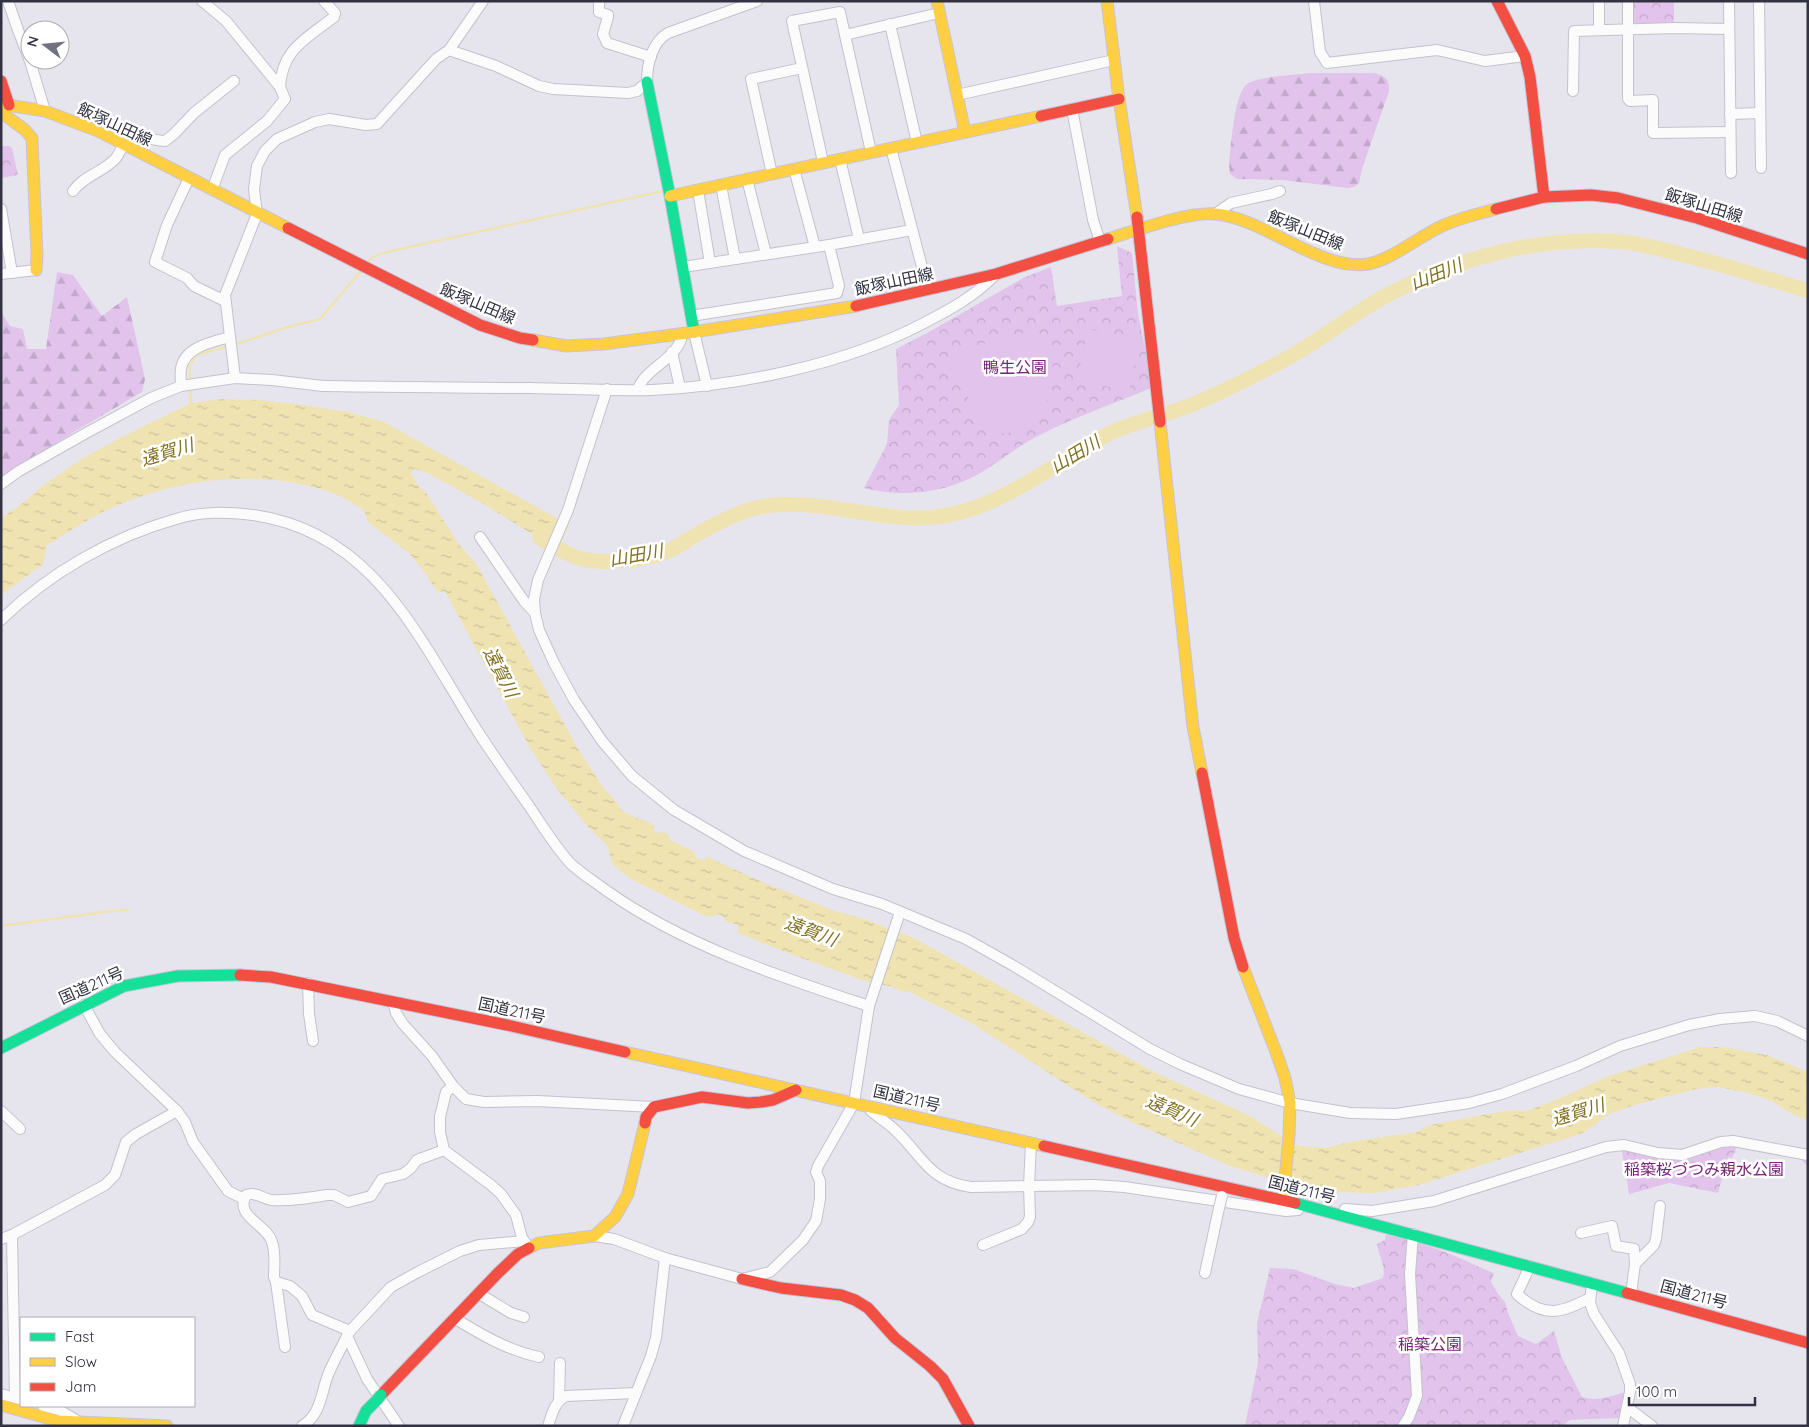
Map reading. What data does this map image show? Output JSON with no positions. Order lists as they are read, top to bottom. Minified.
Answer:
{"streets":{"main road":["飯塚山田線","国道211号"]},"water":["山田川","遠賀川"],"parks":["鴨生公園","稲築桜づつみ親水公園","稲築公園"],"legend":["Fast","Slow","Jam"],"scale_bar":"100 m","north":"left"}
